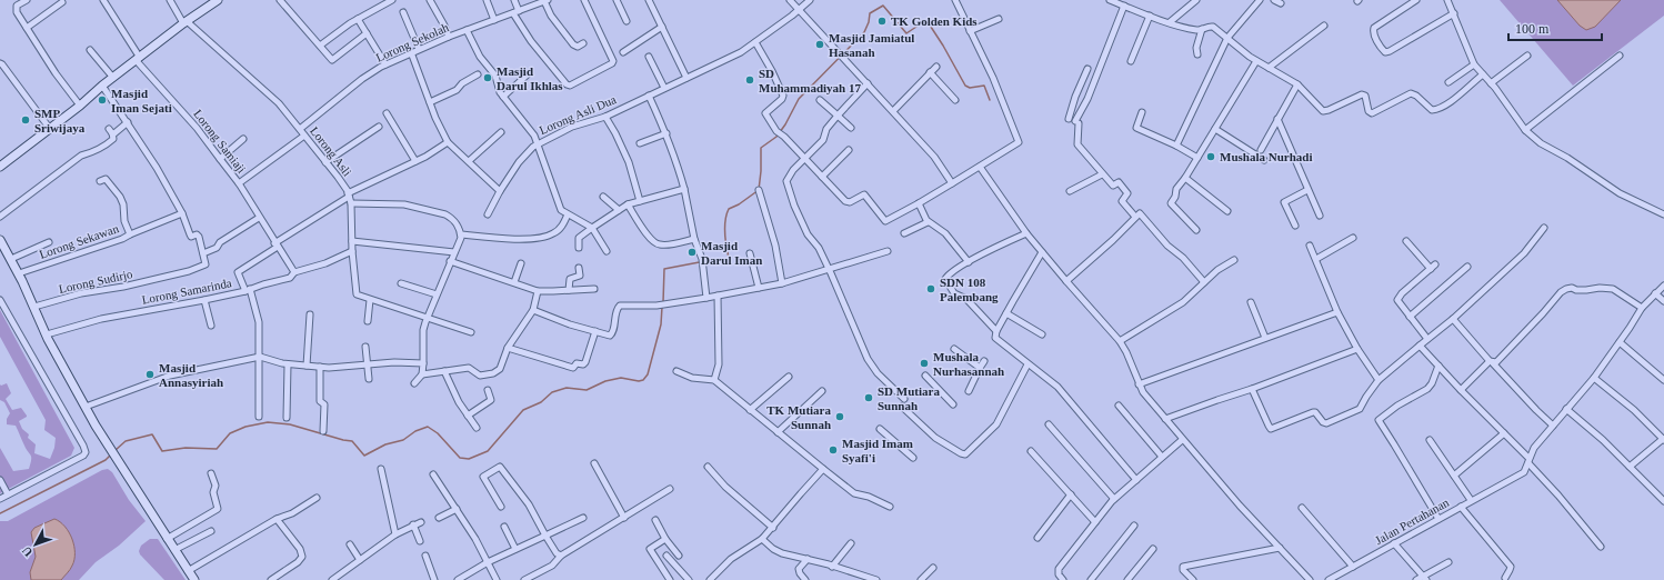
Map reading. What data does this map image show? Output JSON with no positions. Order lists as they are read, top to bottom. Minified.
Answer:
{"streets":{"street":["Lorong Sekolah","Lorong Asli Dua","Lorong Samiaji","Lorong Asli","Lorong Sekawan","Lorong Sudirjo","Lorong Samarinda","Jalan Pertahanan"]},"crossings":[["Lorong Sekolah","Lorong Asli"],["Lorong Asli","Lorong Samarinda"]],"places":["TK Golden Kids","Masjid Jamiatul Hasanah","Masjid Darul Ikhlas","SD Muhammadiyah 17","Masjid Iman Sejati","SMP Sriwijaya","Mushala Nurhadi","Masjid Darul Iman","SDN 108 Palembang","Mushala Nurhasannah","Masjid Annasyiriah","SD Mutiara Sunnah","TK Mutiara Sunnah","Masjid Imam Syafi'i"],"scale_bar":"100 m","north":"bottom left"}
